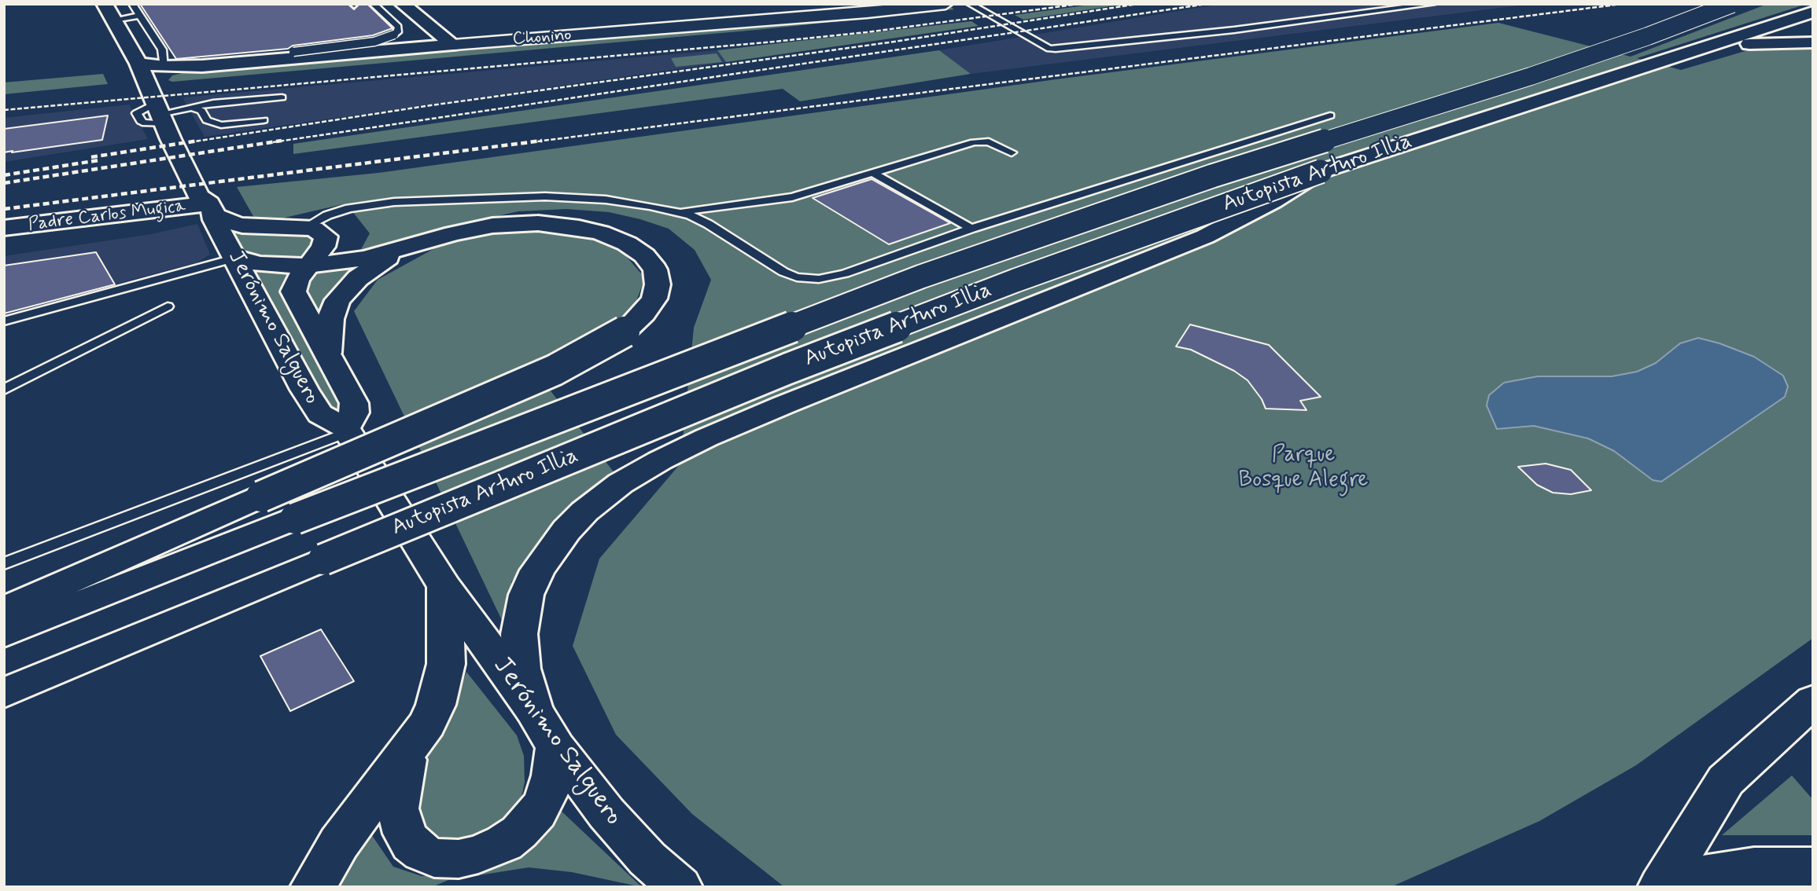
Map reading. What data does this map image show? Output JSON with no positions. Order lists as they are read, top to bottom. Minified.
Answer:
{"streets":{"main road":["Chonino","Autopista Arturo Illia","Padre Carlos Mugica","Jerónimo Salguero"]},"crossings":[["Chonino","Jerónimo Salguero"],["Padre Carlos Mugica","Jerónimo Salguero"]],"parks":["Parque Bosque Alegre"]}
